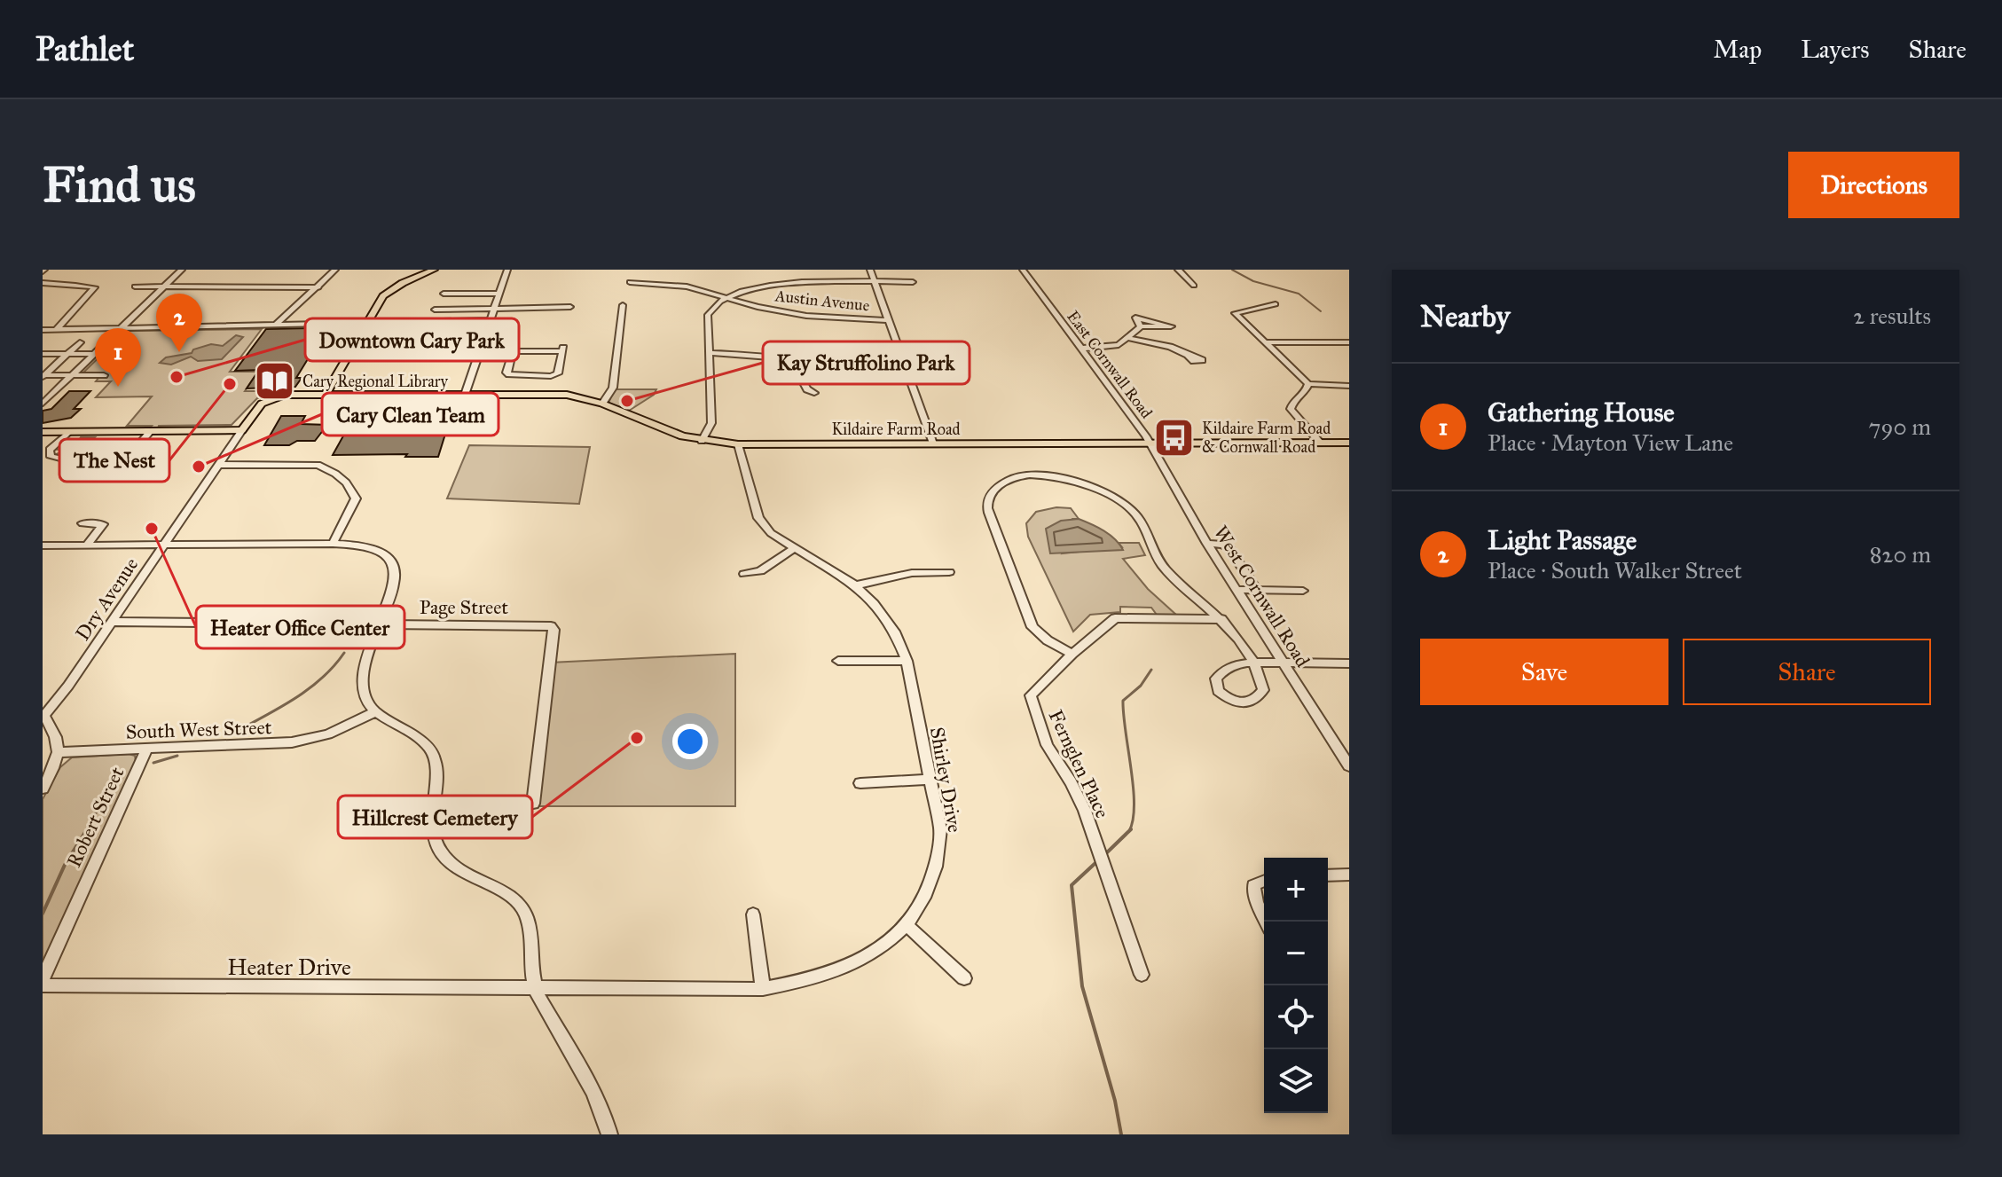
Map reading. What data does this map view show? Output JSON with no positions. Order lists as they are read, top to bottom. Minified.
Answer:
{"streets":{"main road":["Kildaire Farm Road","Dry Avenue"],"street":["Austin Avenue","East Cornwall Road","West Cornwall Road","Page Street","South West Street","Fernglen Place","Shirley Drive","Robert Street","Heater Drive"]},"crossings":[["East Cornwall Road","Kildaire Farm Road"],["East Cornwall Road","West Cornwall Road"],["Kildaire Farm Road","West Cornwall Road"],["Kildaire Farm Road","Dry Avenue"],["Kildaire Farm Road","Shirley Drive"],["Dry Avenue","Page Street"],["South West Street","Robert Street"],["Shirley Drive","Heater Drive"]],"places":{"other":["Downtown Cary Park","The Nest","Kay Struffolino Park","Cary Clean Team","Heater Office Center","Hillcrest Cemetery"],"library":["Cary Regional Library"],"bus stop":["Kildaire Farm Road & Cornwall Road"]},"page":{"header":"Pathlet","nav":["Map","Layers","Share"],"buttons":["Directions",["Save","Share"]],"title":"Find us","heading":["Nearby","2 results"],"pins":["2","1"],"list":[{"mark":"1","name":"Gathering House","note":"Place · Mayton View Lane","value":"790 m"},{"mark":"2","name":"Light Passage","note":"Place · South Walker Street","value":"820 m"}],"map_buttons":["+","−"]}}
